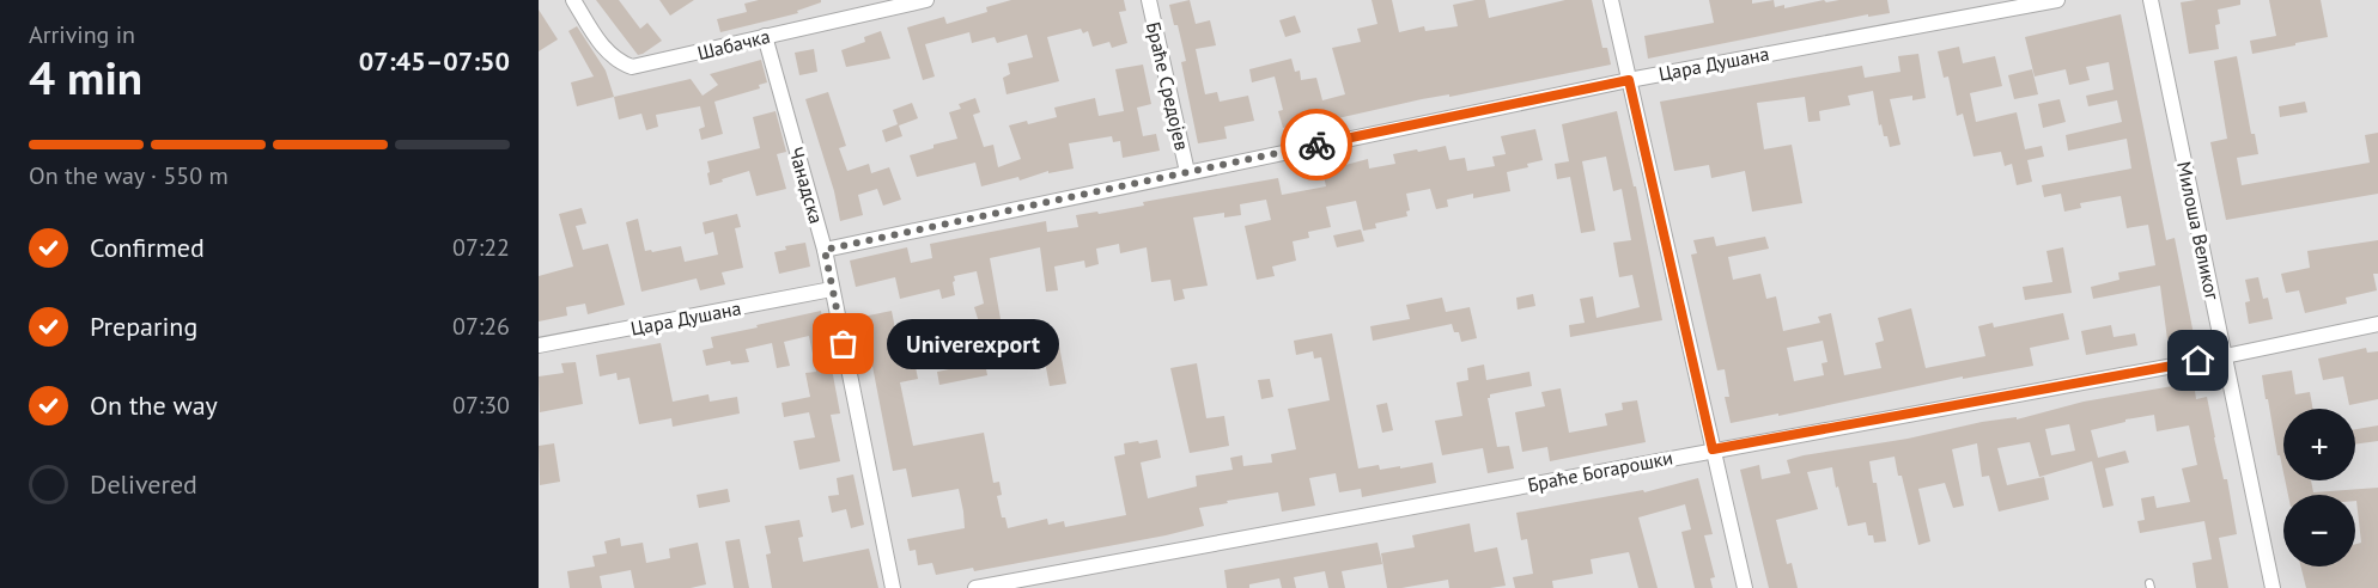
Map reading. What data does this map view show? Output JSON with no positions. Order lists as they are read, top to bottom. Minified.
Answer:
{"streets":{"street":["Шабачка","Цара Душана","Браће Средојев","Чанадска","Милоша Великог","Браће Богарошки"]},"crossings":[["Шабачка","Чанадска"],["Цара Душана","Браће Средојев"],["Цара Душана","Чанадска"],["Милоша Великог","Браће Богарошки"]],"places":["Univerexport"],"page":{"heading":["4 min","Arriving in","07:45–07:50"],"bar":"On the way · 550 m","list":[["Confirmed","07:22"],["Preparing","07:26"],["On the way","07:30"],"Delivered"],"bubble":"Univerexport","map_buttons":["+","−"]}}
